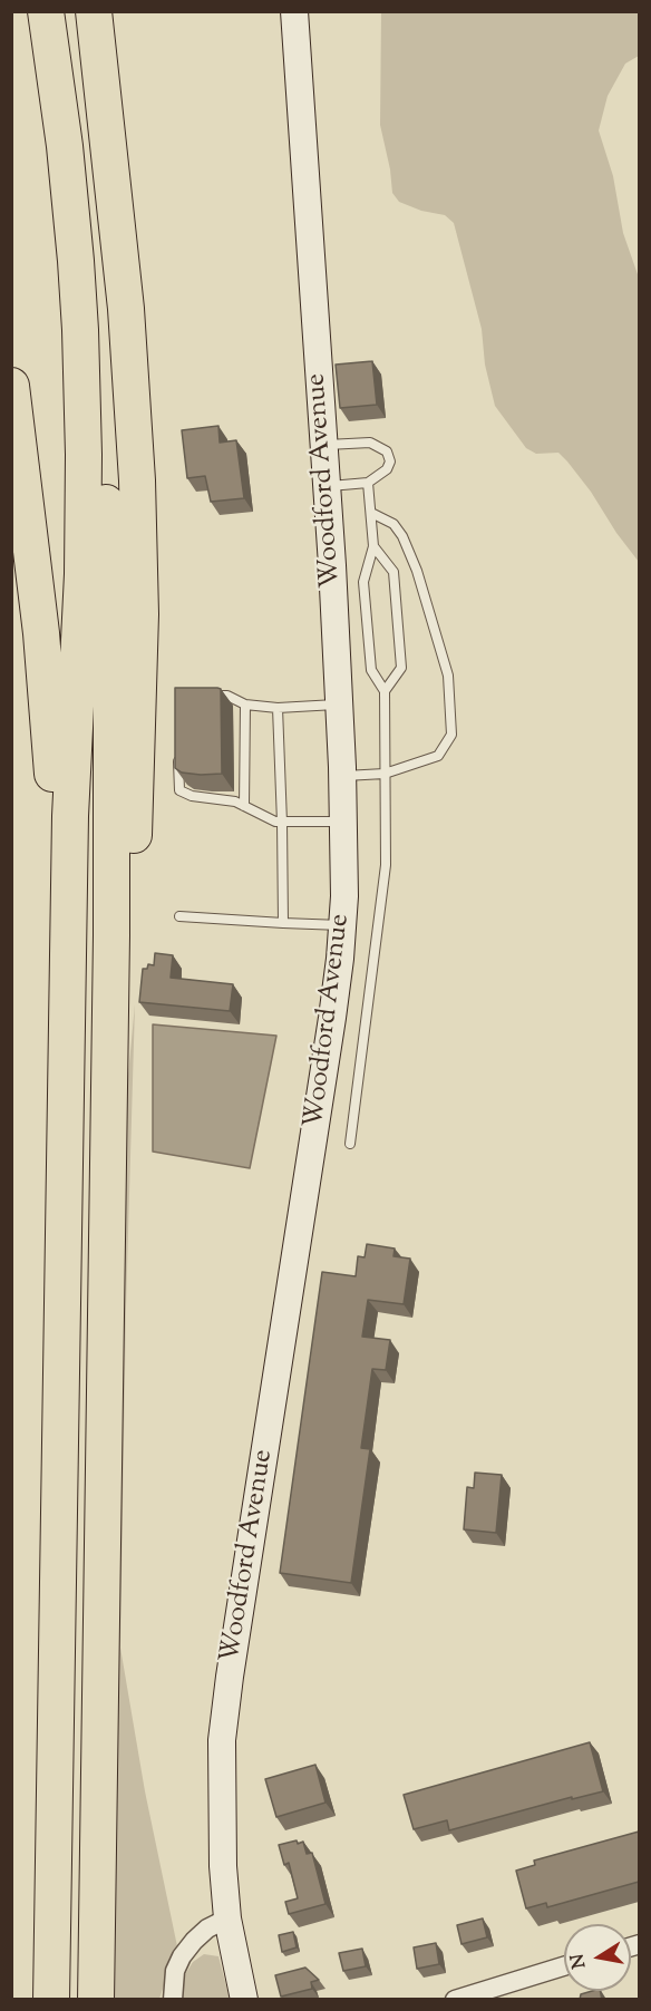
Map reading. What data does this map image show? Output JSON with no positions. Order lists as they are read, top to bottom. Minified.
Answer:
{"streets":{"street":["Woodford Avenue"]},"north":"left"}
